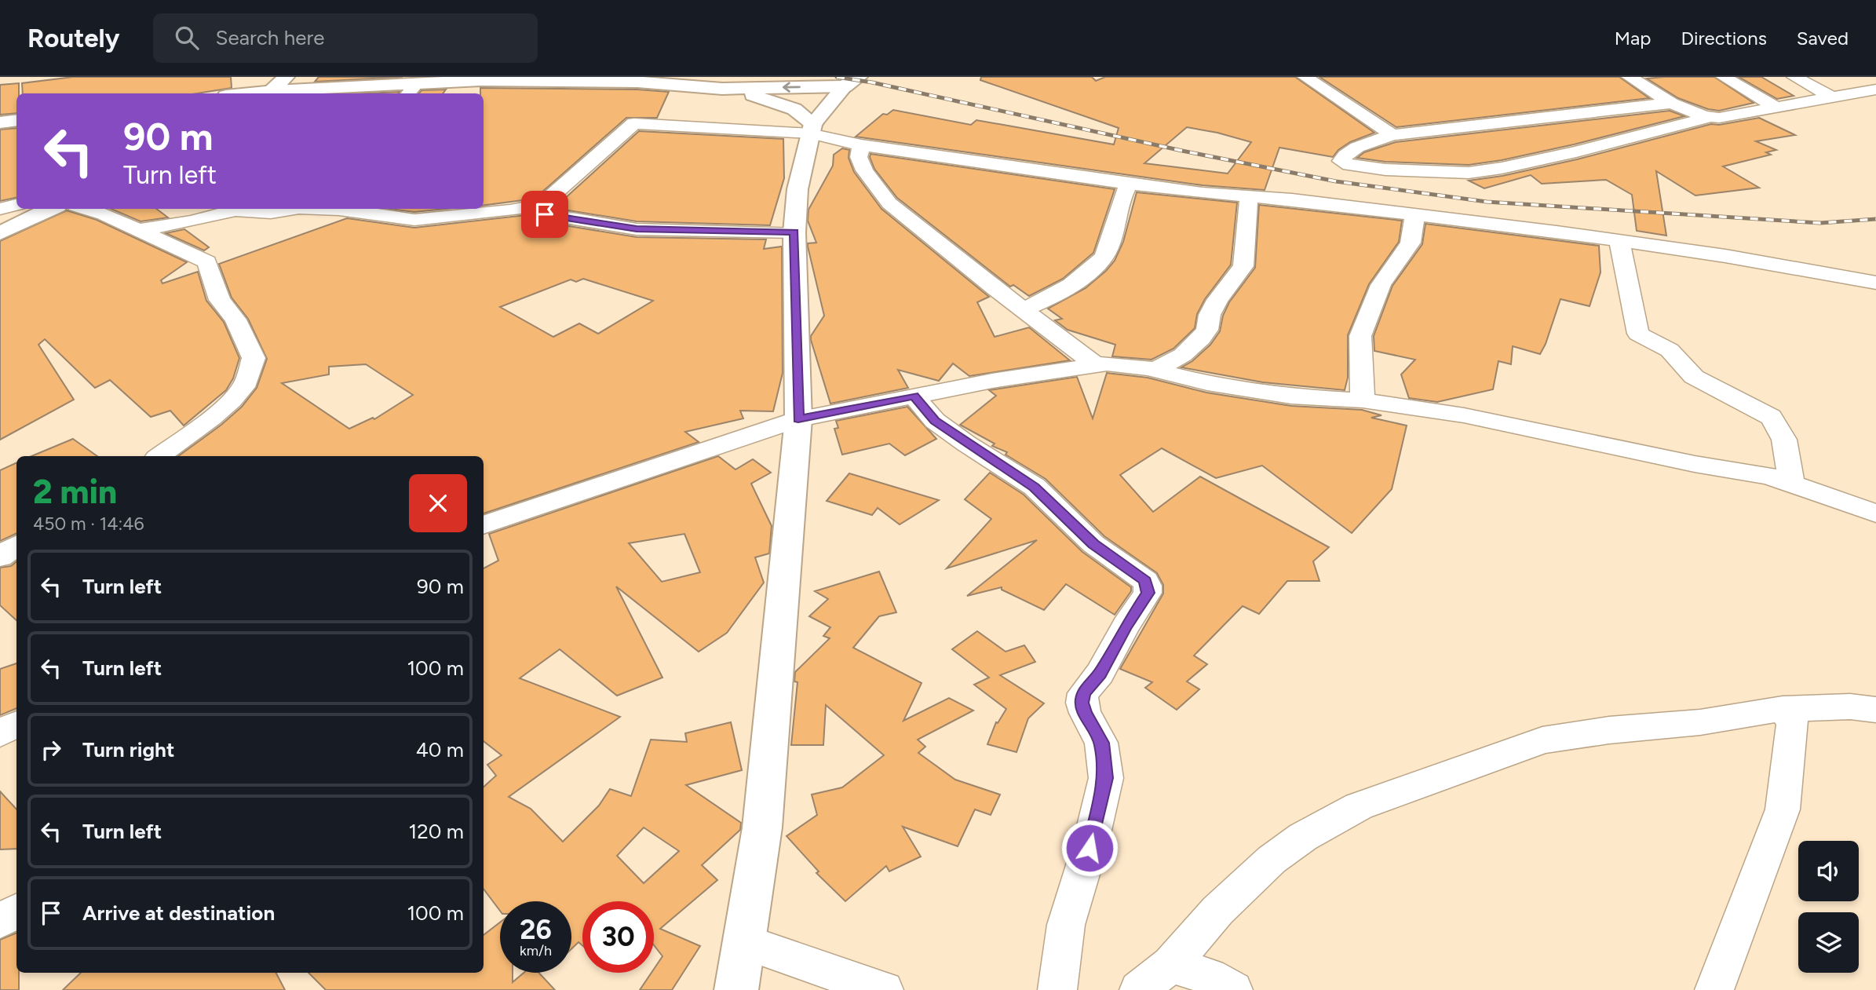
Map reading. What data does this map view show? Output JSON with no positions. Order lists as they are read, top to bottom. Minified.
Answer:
{"page":{"header":"Routely","search":"Search here","nav":["Map","Directions","Saved"],"turn":["90 m","Turn left"],"heading":["2 min","450 m · 14:46"],"list":[{"name":"Turn left","value":"90 m"},{"name":"Turn left","value":"100 m"},{"name":"Turn right","value":"40 m"},{"name":"Turn left","value":"120 m"},{"name":"Arrive at destination","value":"100 m"}],"speed":"26 km/h","limit":"30"}}
